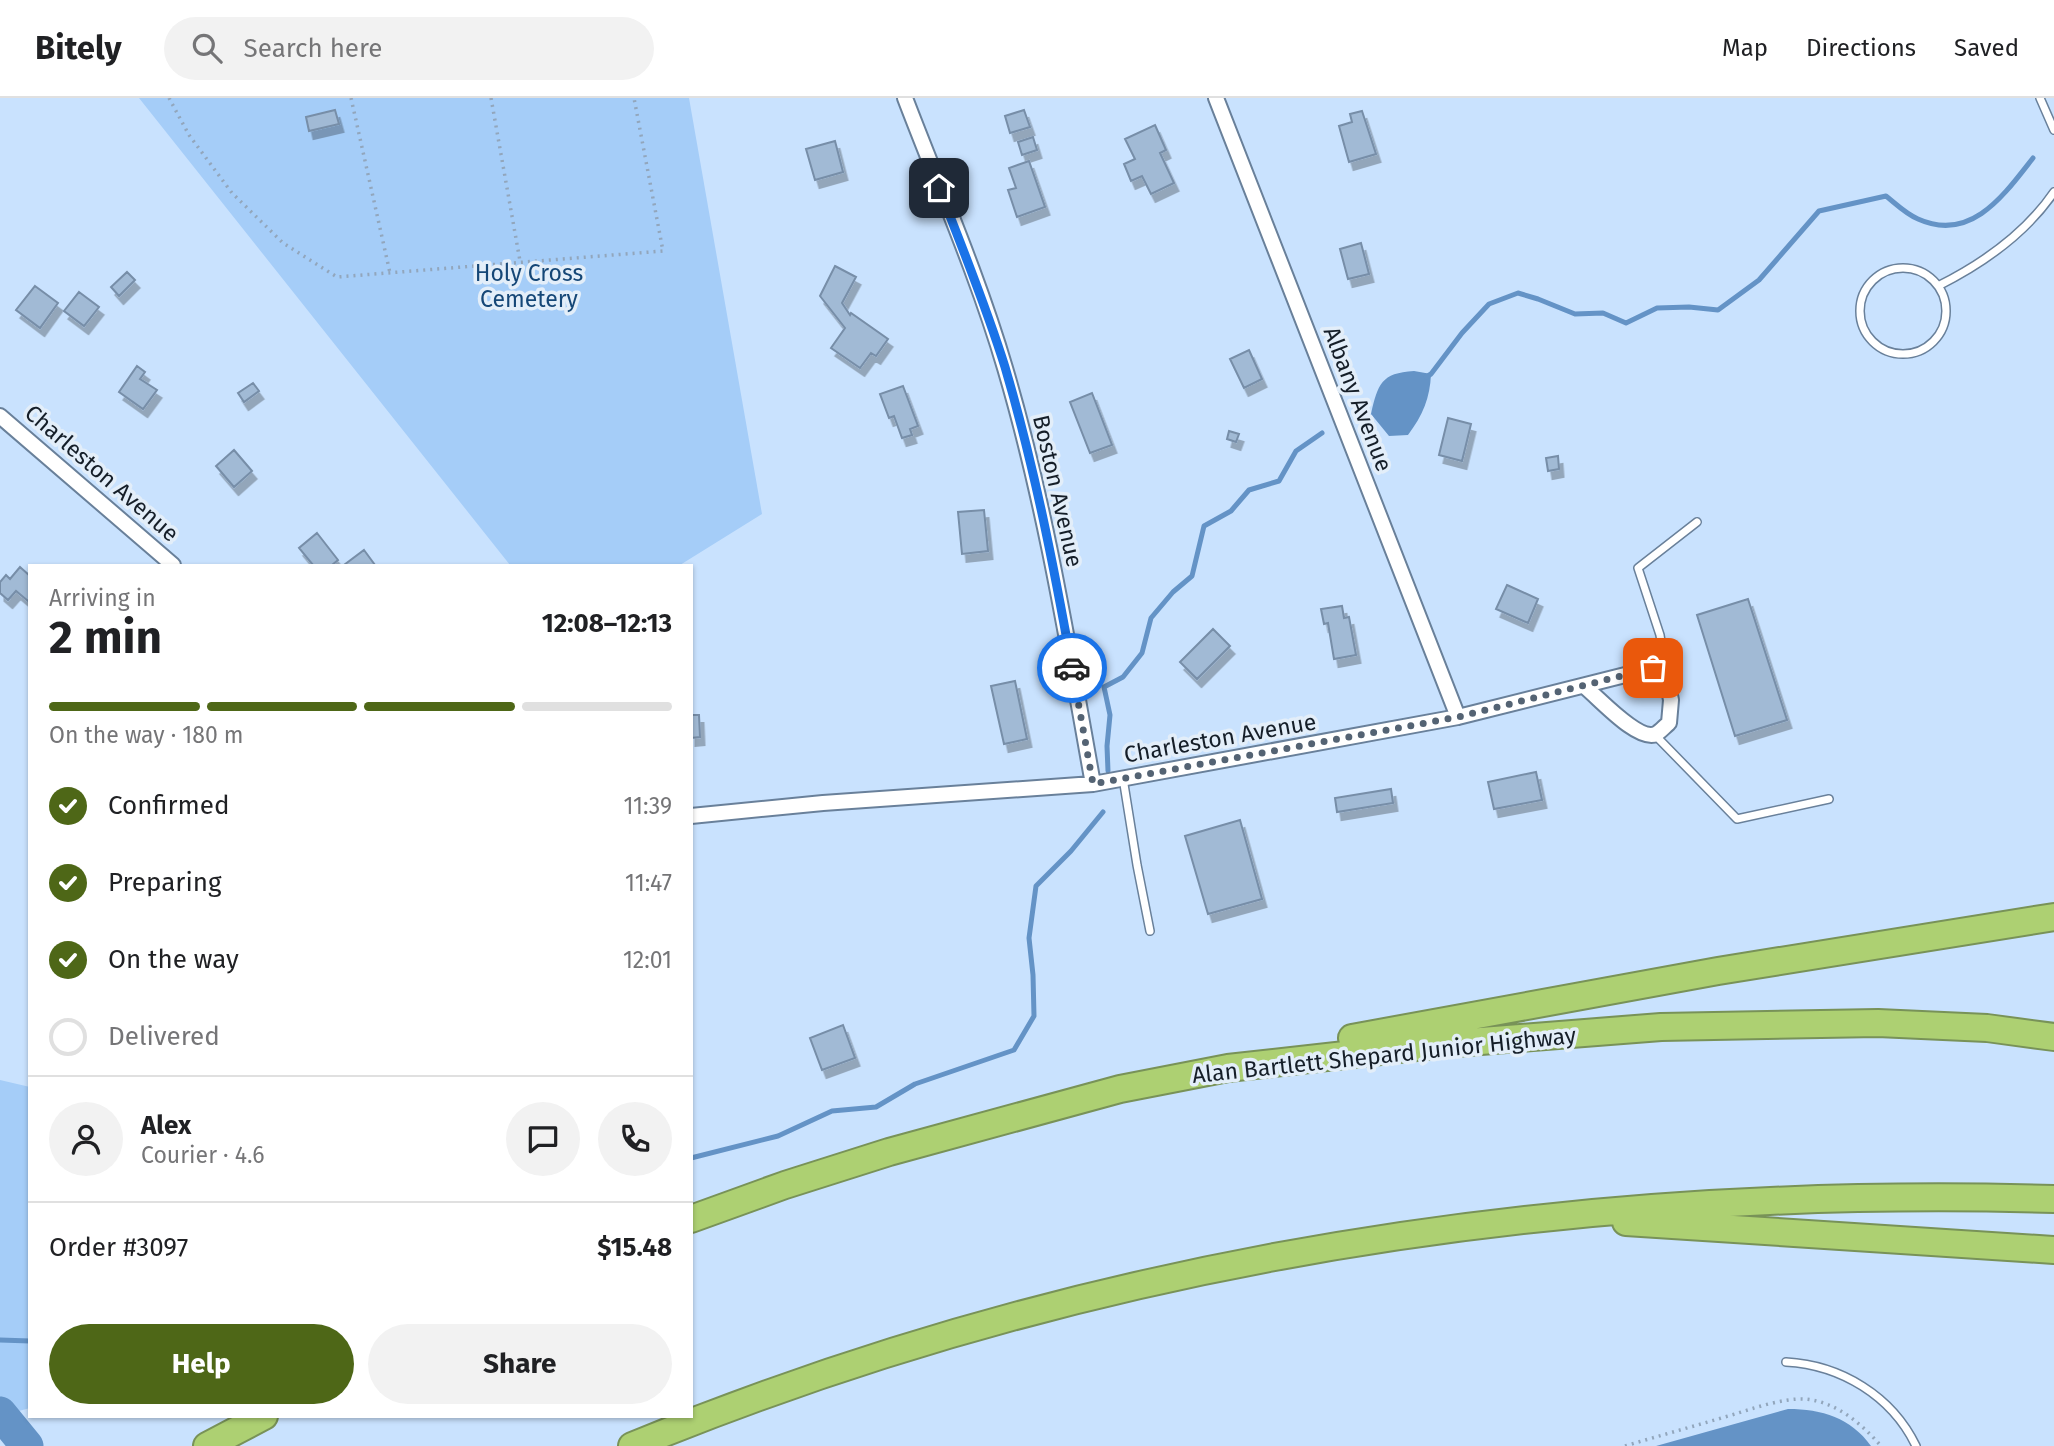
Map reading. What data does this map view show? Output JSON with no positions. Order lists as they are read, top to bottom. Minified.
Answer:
{"streets":{"highway":["Alan Bartlett Shepard Junior Highway"],"street":["Albany Avenue","Charleston Avenue","Boston Avenue"]},"crossings":[["Albany Avenue","Charleston Avenue"],["Charleston Avenue","Boston Avenue"]],"parks":["Holy Cross Cemetery"],"page":{"header":"Bitely","search":"Search here","nav":["Map","Directions","Saved"],"heading":["2 min","Arriving in","12:08–12:13"],"panel":["Alex","Courier · 4.6","Order #3097","$15.48"],"bar":"On the way · 180 m","list":[["Confirmed","11:39"],["Preparing","11:47"],["On the way","12:01"],"Delivered"],"buttons":["Help","Share"]}}
